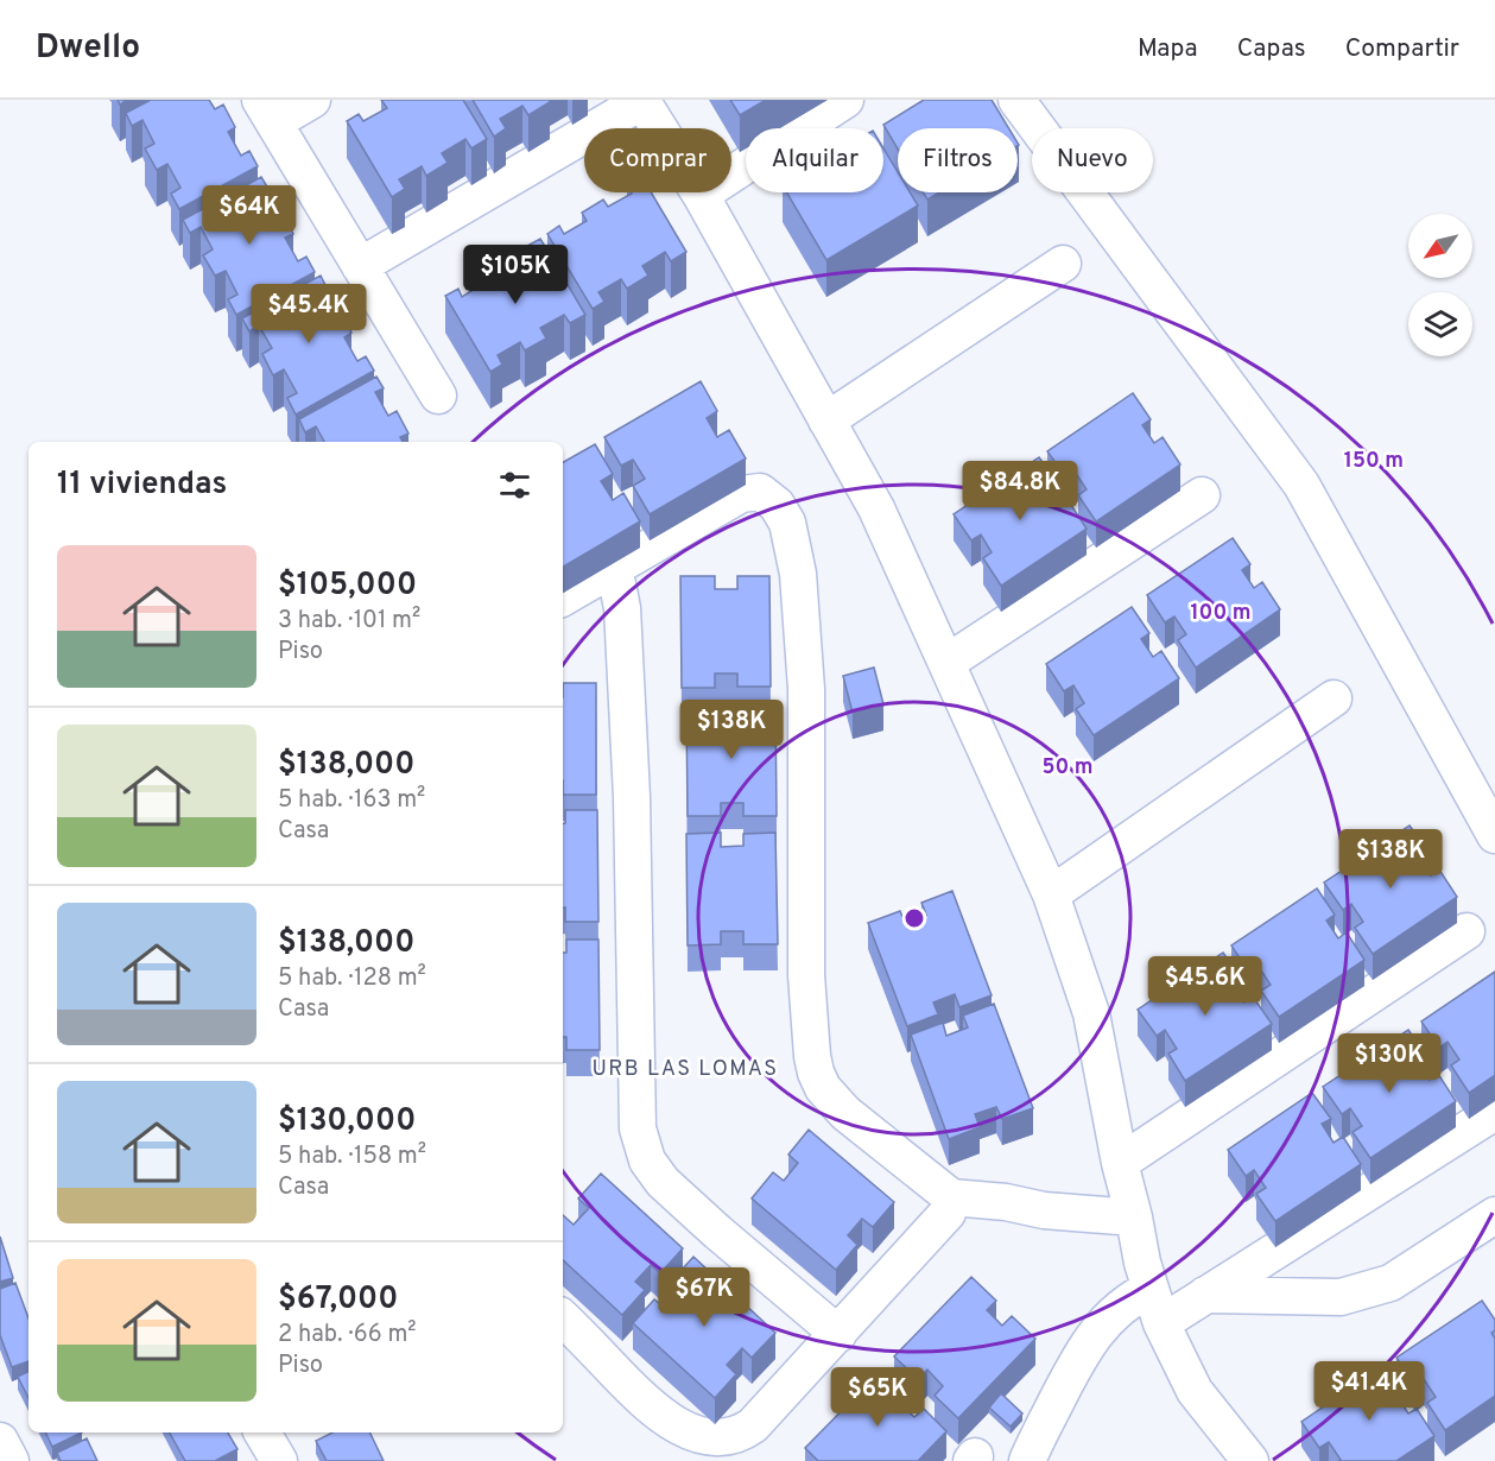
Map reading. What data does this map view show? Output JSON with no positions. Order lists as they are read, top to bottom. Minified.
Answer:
{"districts":["URB LAS LOMAS"],"north":"bottom left","page":{"header":"Dwello","nav":["Mapa","Capas","Compartir"],"chip":["Comprar","Alquilar","Filtros","Nuevo"],"price":["$64K","$105K","$45.4K","$84.8K","$138K","$138K","$45.6K","$130K","$67K","$41.4K","$65K"],"heading":"11 viviendas","list":[{"name":"$105,000","note":"3 hab. · 101 m² · Piso"},{"name":"$138,000","note":"5 hab. · 163 m² · Casa"},{"name":"$138,000","note":"5 hab. · 128 m² · Casa"},{"name":"$130,000","note":"5 hab. · 158 m² · Casa"},{"name":"$67,000","note":"2 hab. · 66 m² · Piso"}]},"rings":["150 m","100 m","50 m"]}
